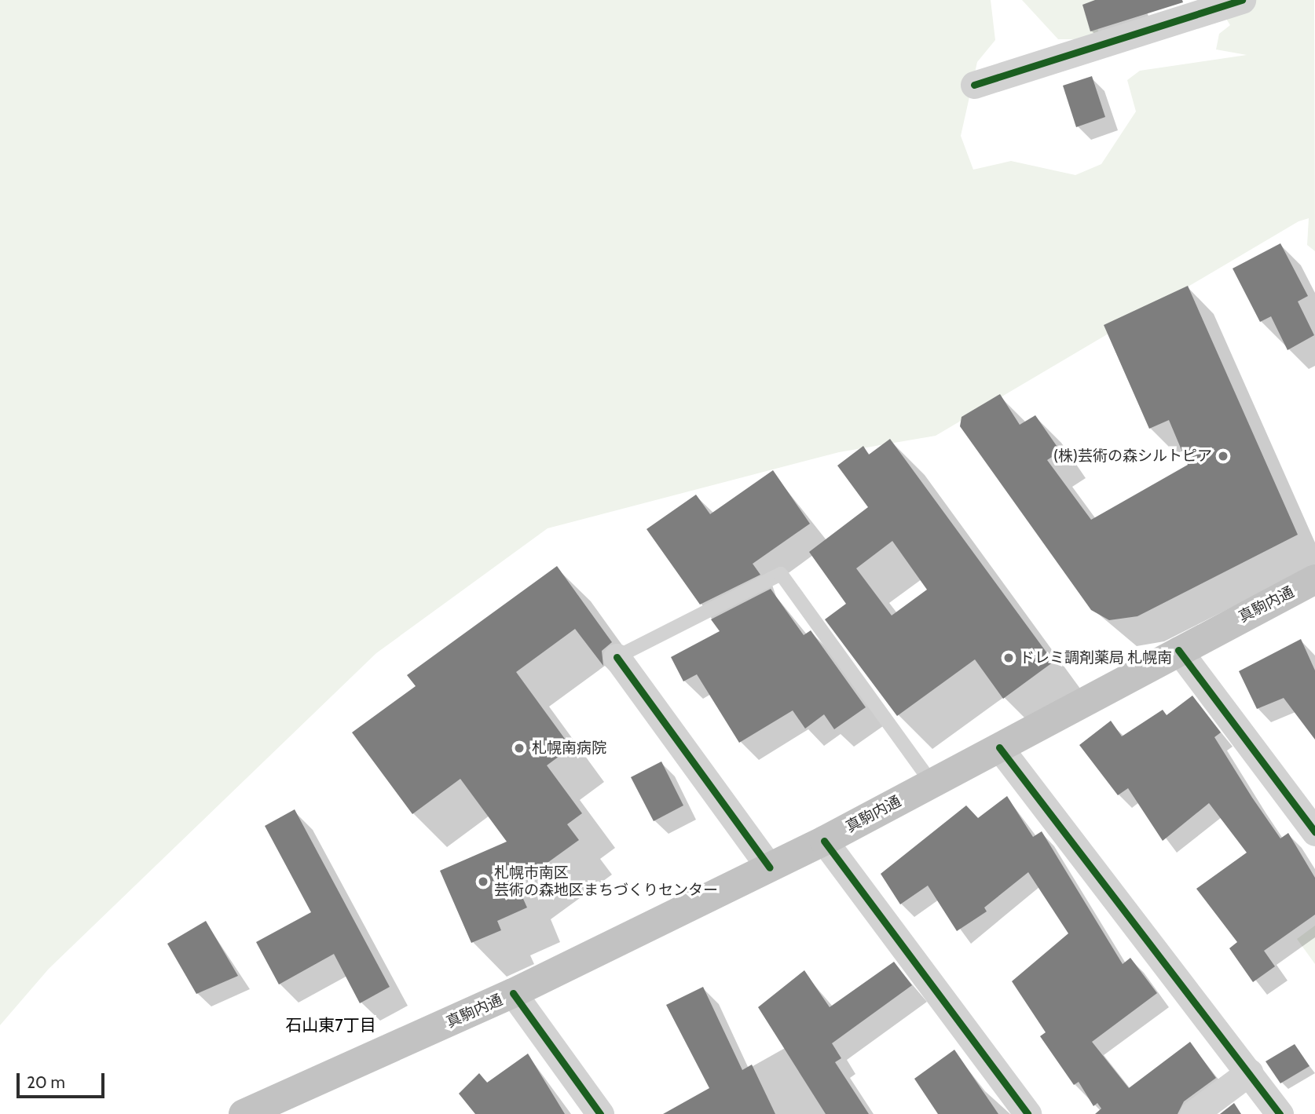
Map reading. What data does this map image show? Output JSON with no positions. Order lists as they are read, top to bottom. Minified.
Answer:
{"streets":{"highway":["真駒内通"]},"districts":["石山東7丁目"],"places":["(株)芸術の森シルトピア","ドレミ調剤薬局 札幌南","札幌南病院","札幌市南区 芸術の森地区まちづくりセンター"],"scale_bar":"20 m"}
